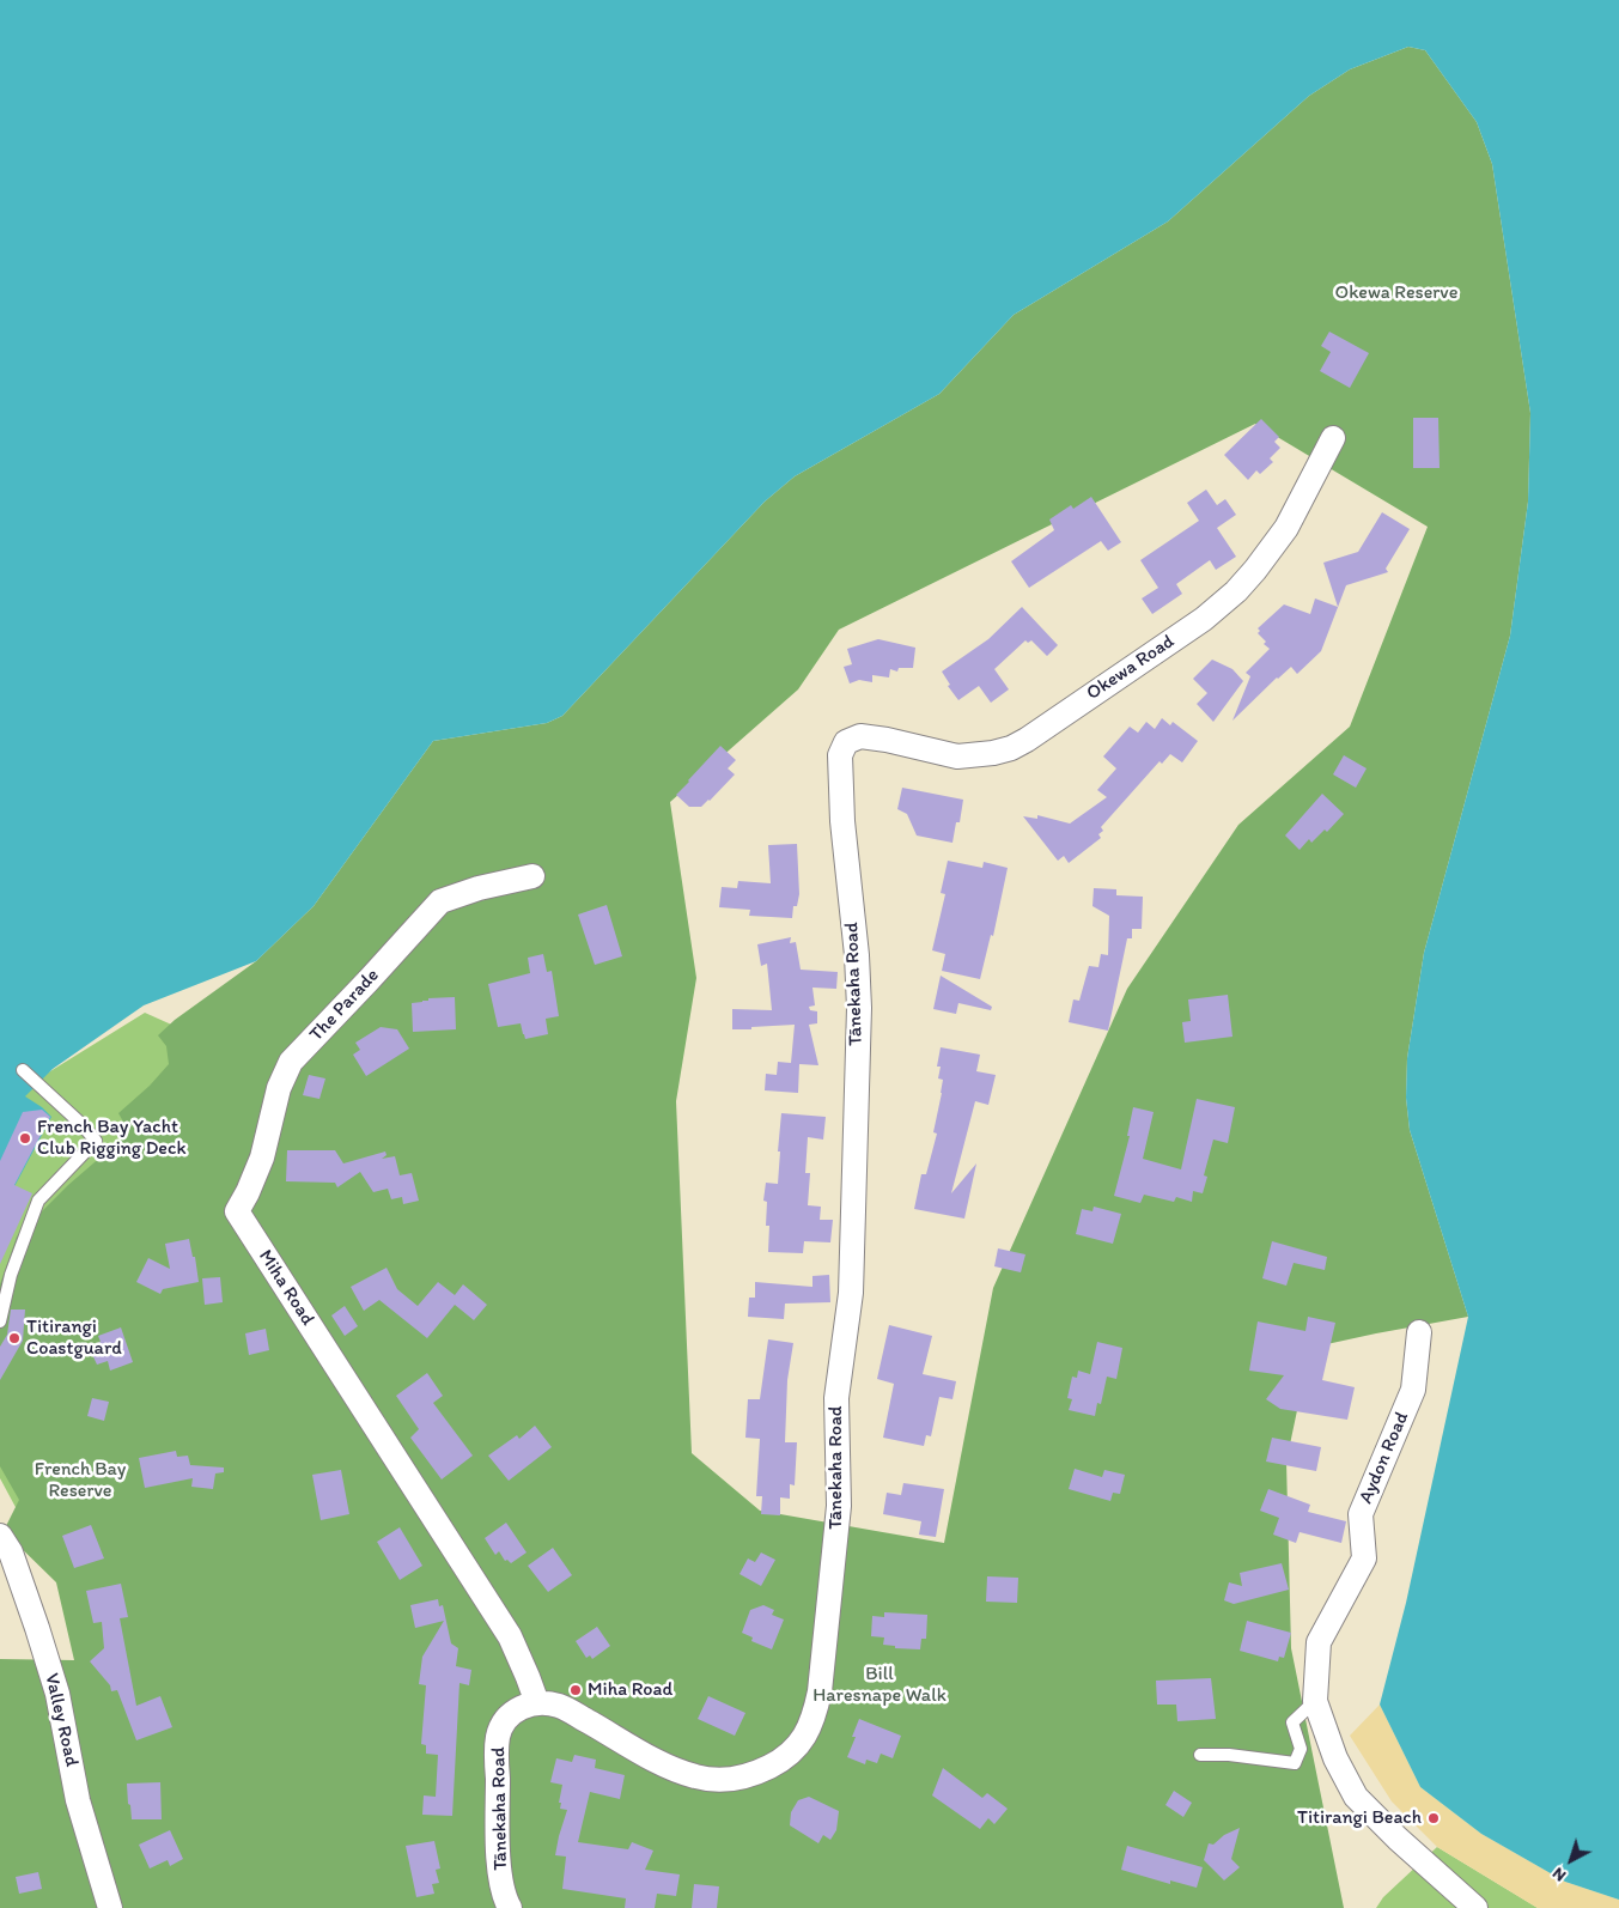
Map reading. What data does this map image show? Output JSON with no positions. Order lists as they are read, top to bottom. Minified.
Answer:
{"streets":{"street":["Okewa Road","Tānekaha Road","The Parade","Miha Road","Aydon Road","Valley Road"]},"crossings":[["Okewa Road","Tānekaha Road"],["Tānekaha Road","Miha Road"],["The Parade","Miha Road"]],"parks":["Okewa Reserve","French Bay Reserve","Bill Haresnape Walk"],"places":["French Bay Yacht Club Rigging Deck","Titirangi Coastguard","Miha Road","Titirangi Beach"],"north":"bottom left"}
